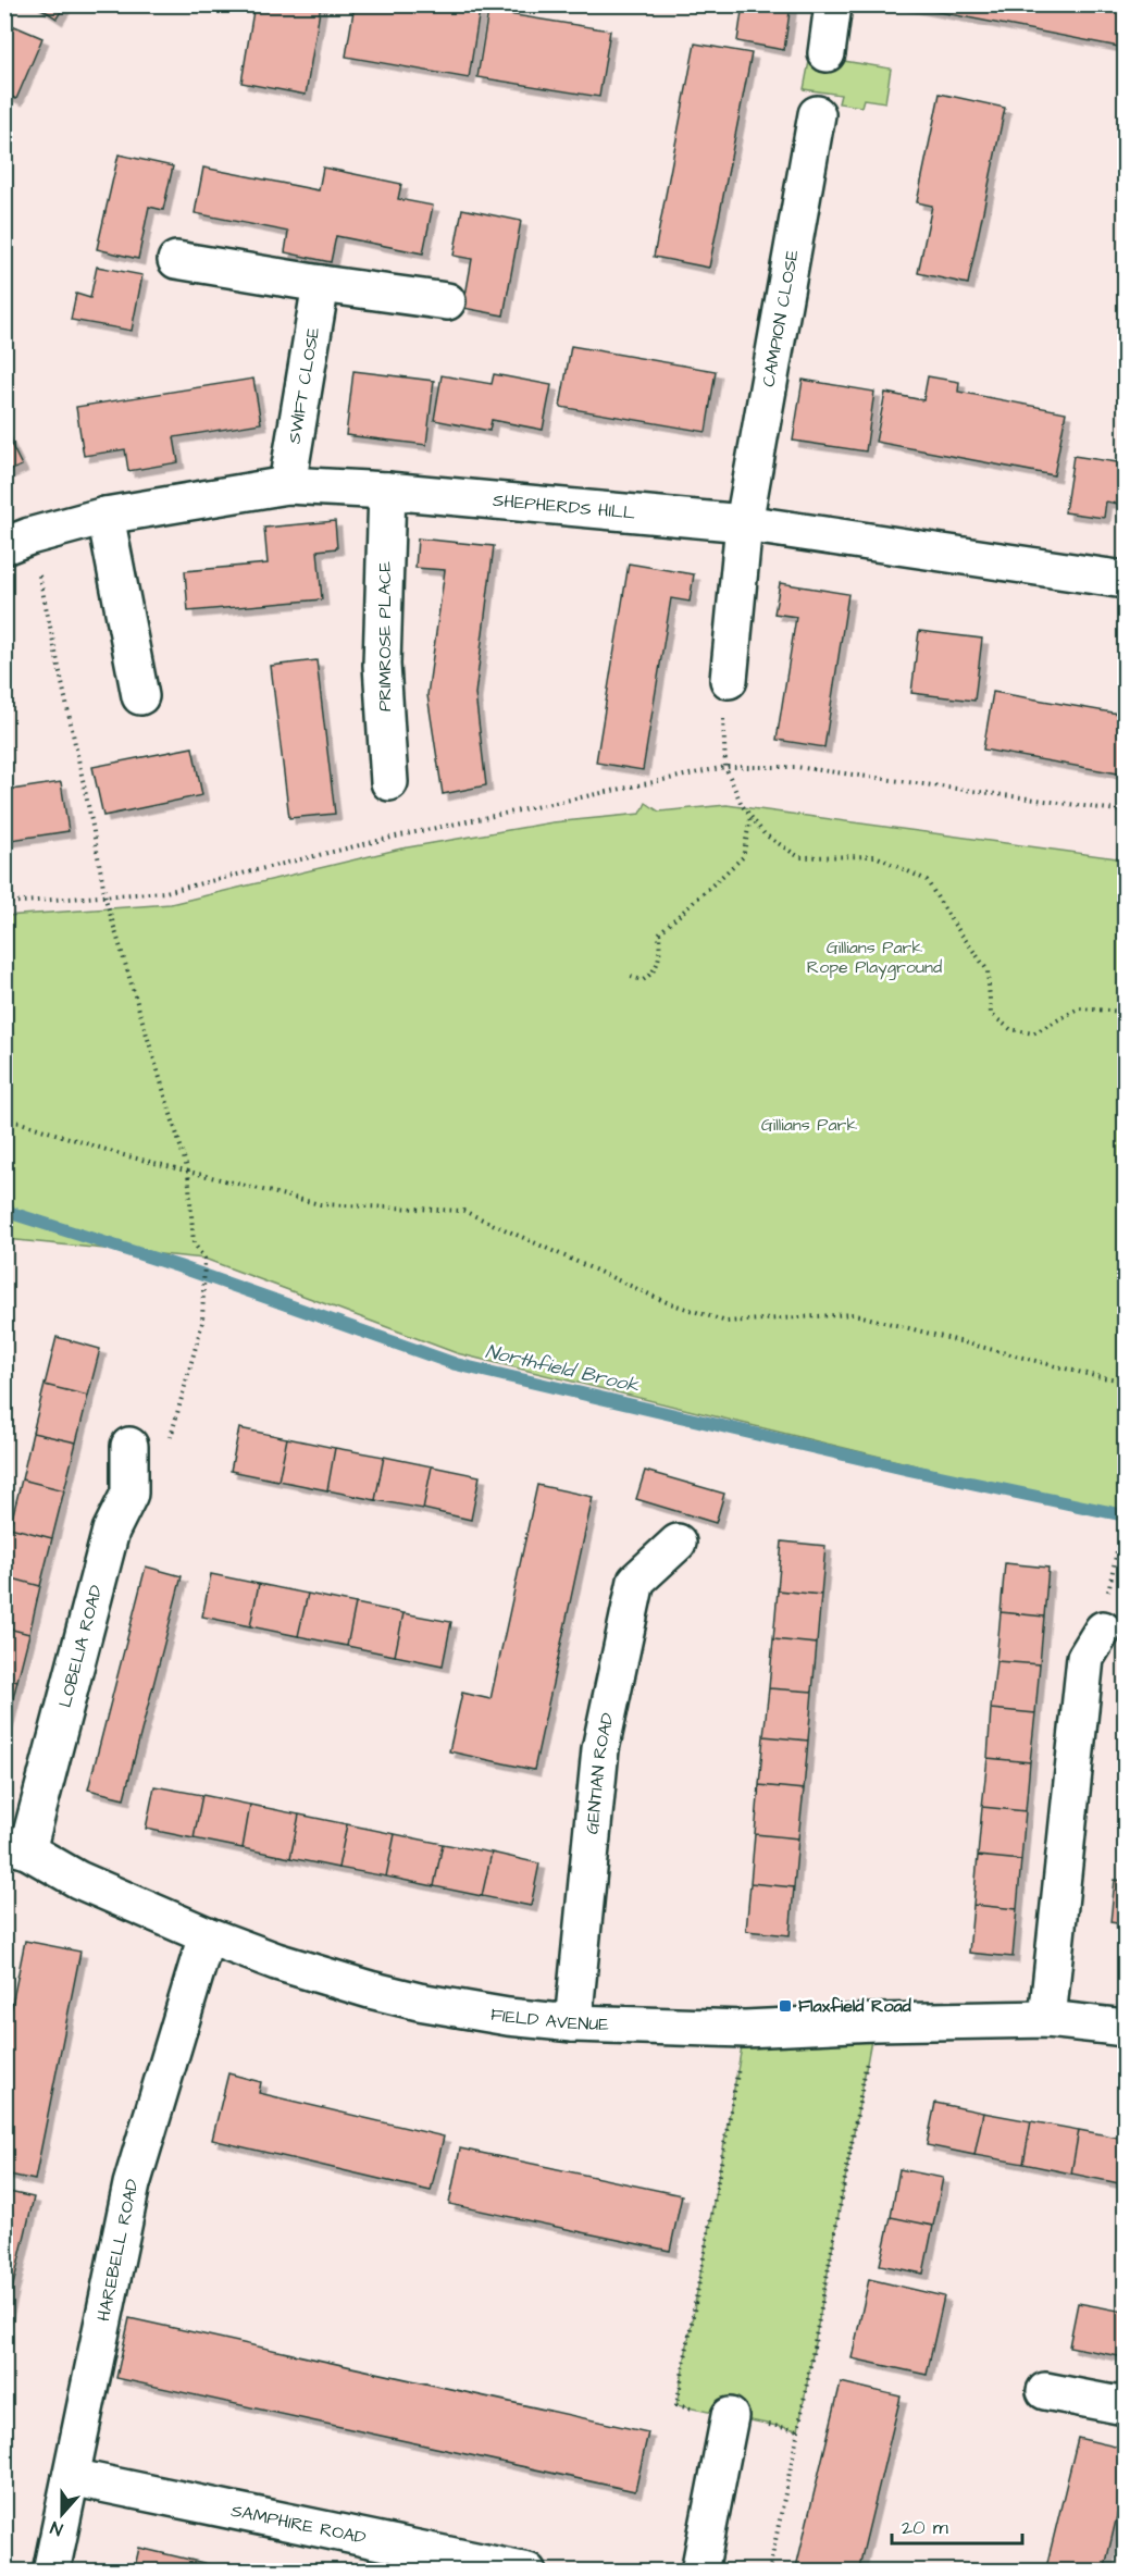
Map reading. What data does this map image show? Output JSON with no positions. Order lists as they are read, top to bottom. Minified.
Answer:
{"streets":{"street":["CAMPION CLOSE","SWIFT CLOSE","SHEPHERDS HILL","PRIMROSE PLACE","LOBELIA ROAD","GENTIAN ROAD","FIELD AVENUE","HAREBELL ROAD","SAMPHIRE ROAD"]},"crossings":[["CAMPION CLOSE","SHEPHERDS HILL"],["SWIFT CLOSE","SHEPHERDS HILL"],["SHEPHERDS HILL","PRIMROSE PLACE"],["LOBELIA ROAD","FIELD AVENUE"],["GENTIAN ROAD","FIELD AVENUE"],["FIELD AVENUE","HAREBELL ROAD"],["HAREBELL ROAD","SAMPHIRE ROAD"]],"water":["Northfield Brook"],"parks":["Gillians Park Rope Playground","Gillians Park"],"places":{"transit":["Flaxfield Road"]},"scale_bar":"20 m","north":"bottom"}
